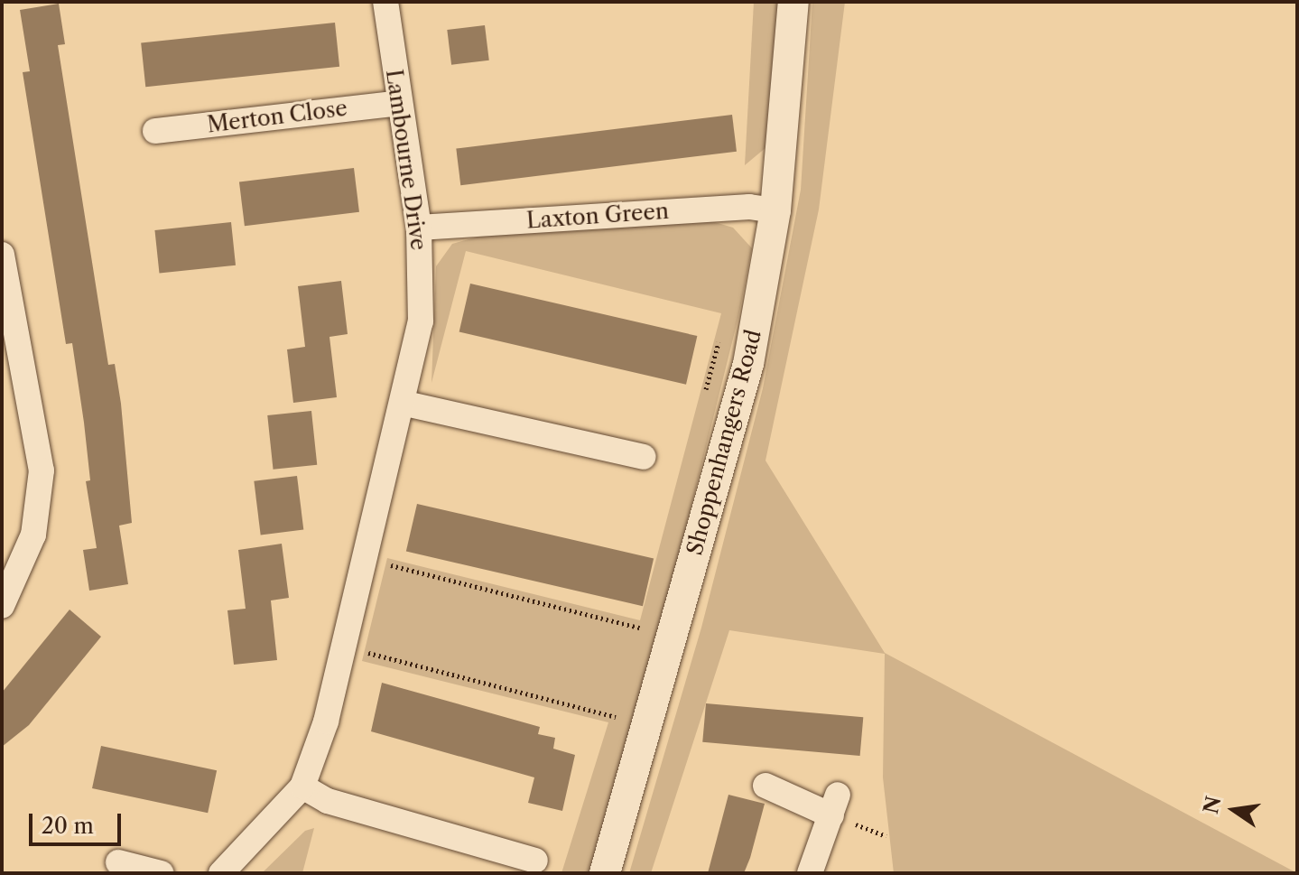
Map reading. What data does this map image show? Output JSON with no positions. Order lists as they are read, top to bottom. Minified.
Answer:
{"streets":{"street":["Merton Close","Lambourne Drive","Laxton Green","Shoppenhangers Road"]},"crossings":[["Merton Close","Lambourne Drive"],["Lambourne Drive","Laxton Green"],["Laxton Green","Shoppenhangers Road"]],"scale_bar":"20 m","north":"left"}
